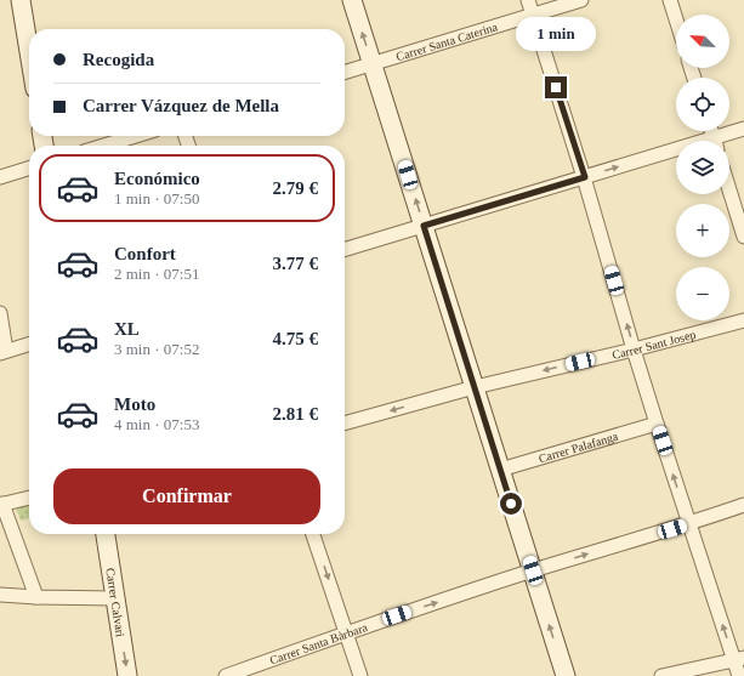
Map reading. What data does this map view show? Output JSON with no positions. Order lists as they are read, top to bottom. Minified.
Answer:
{"streets":{"street":["Carrer Santa Caterina","Carrer Sant Josep","Carrer Palafanga","Carrer Calvari","Carrer Santa Bàrbara"]},"one_way":["Carrer Sant Josep","Carrer Calvari","Carrer Santa Bàrbara"],"north":"top left","page":{"map_buttons":["+","−"],"bubble":"1 min","banner":["Recogida","Carrer Vázquez de Mella"],"list":[{"name":"Económico","note":"1 min · 07:50","value":"2.79 €"},{"name":"Confort","note":"2 min · 07:51","value":"3.77 €"},{"name":"XL","note":"3 min · 07:52","value":"4.75 €"},{"name":"Moto","note":"4 min · 07:53","value":"2.81 €"}],"buttons":"Confirmar"}}
